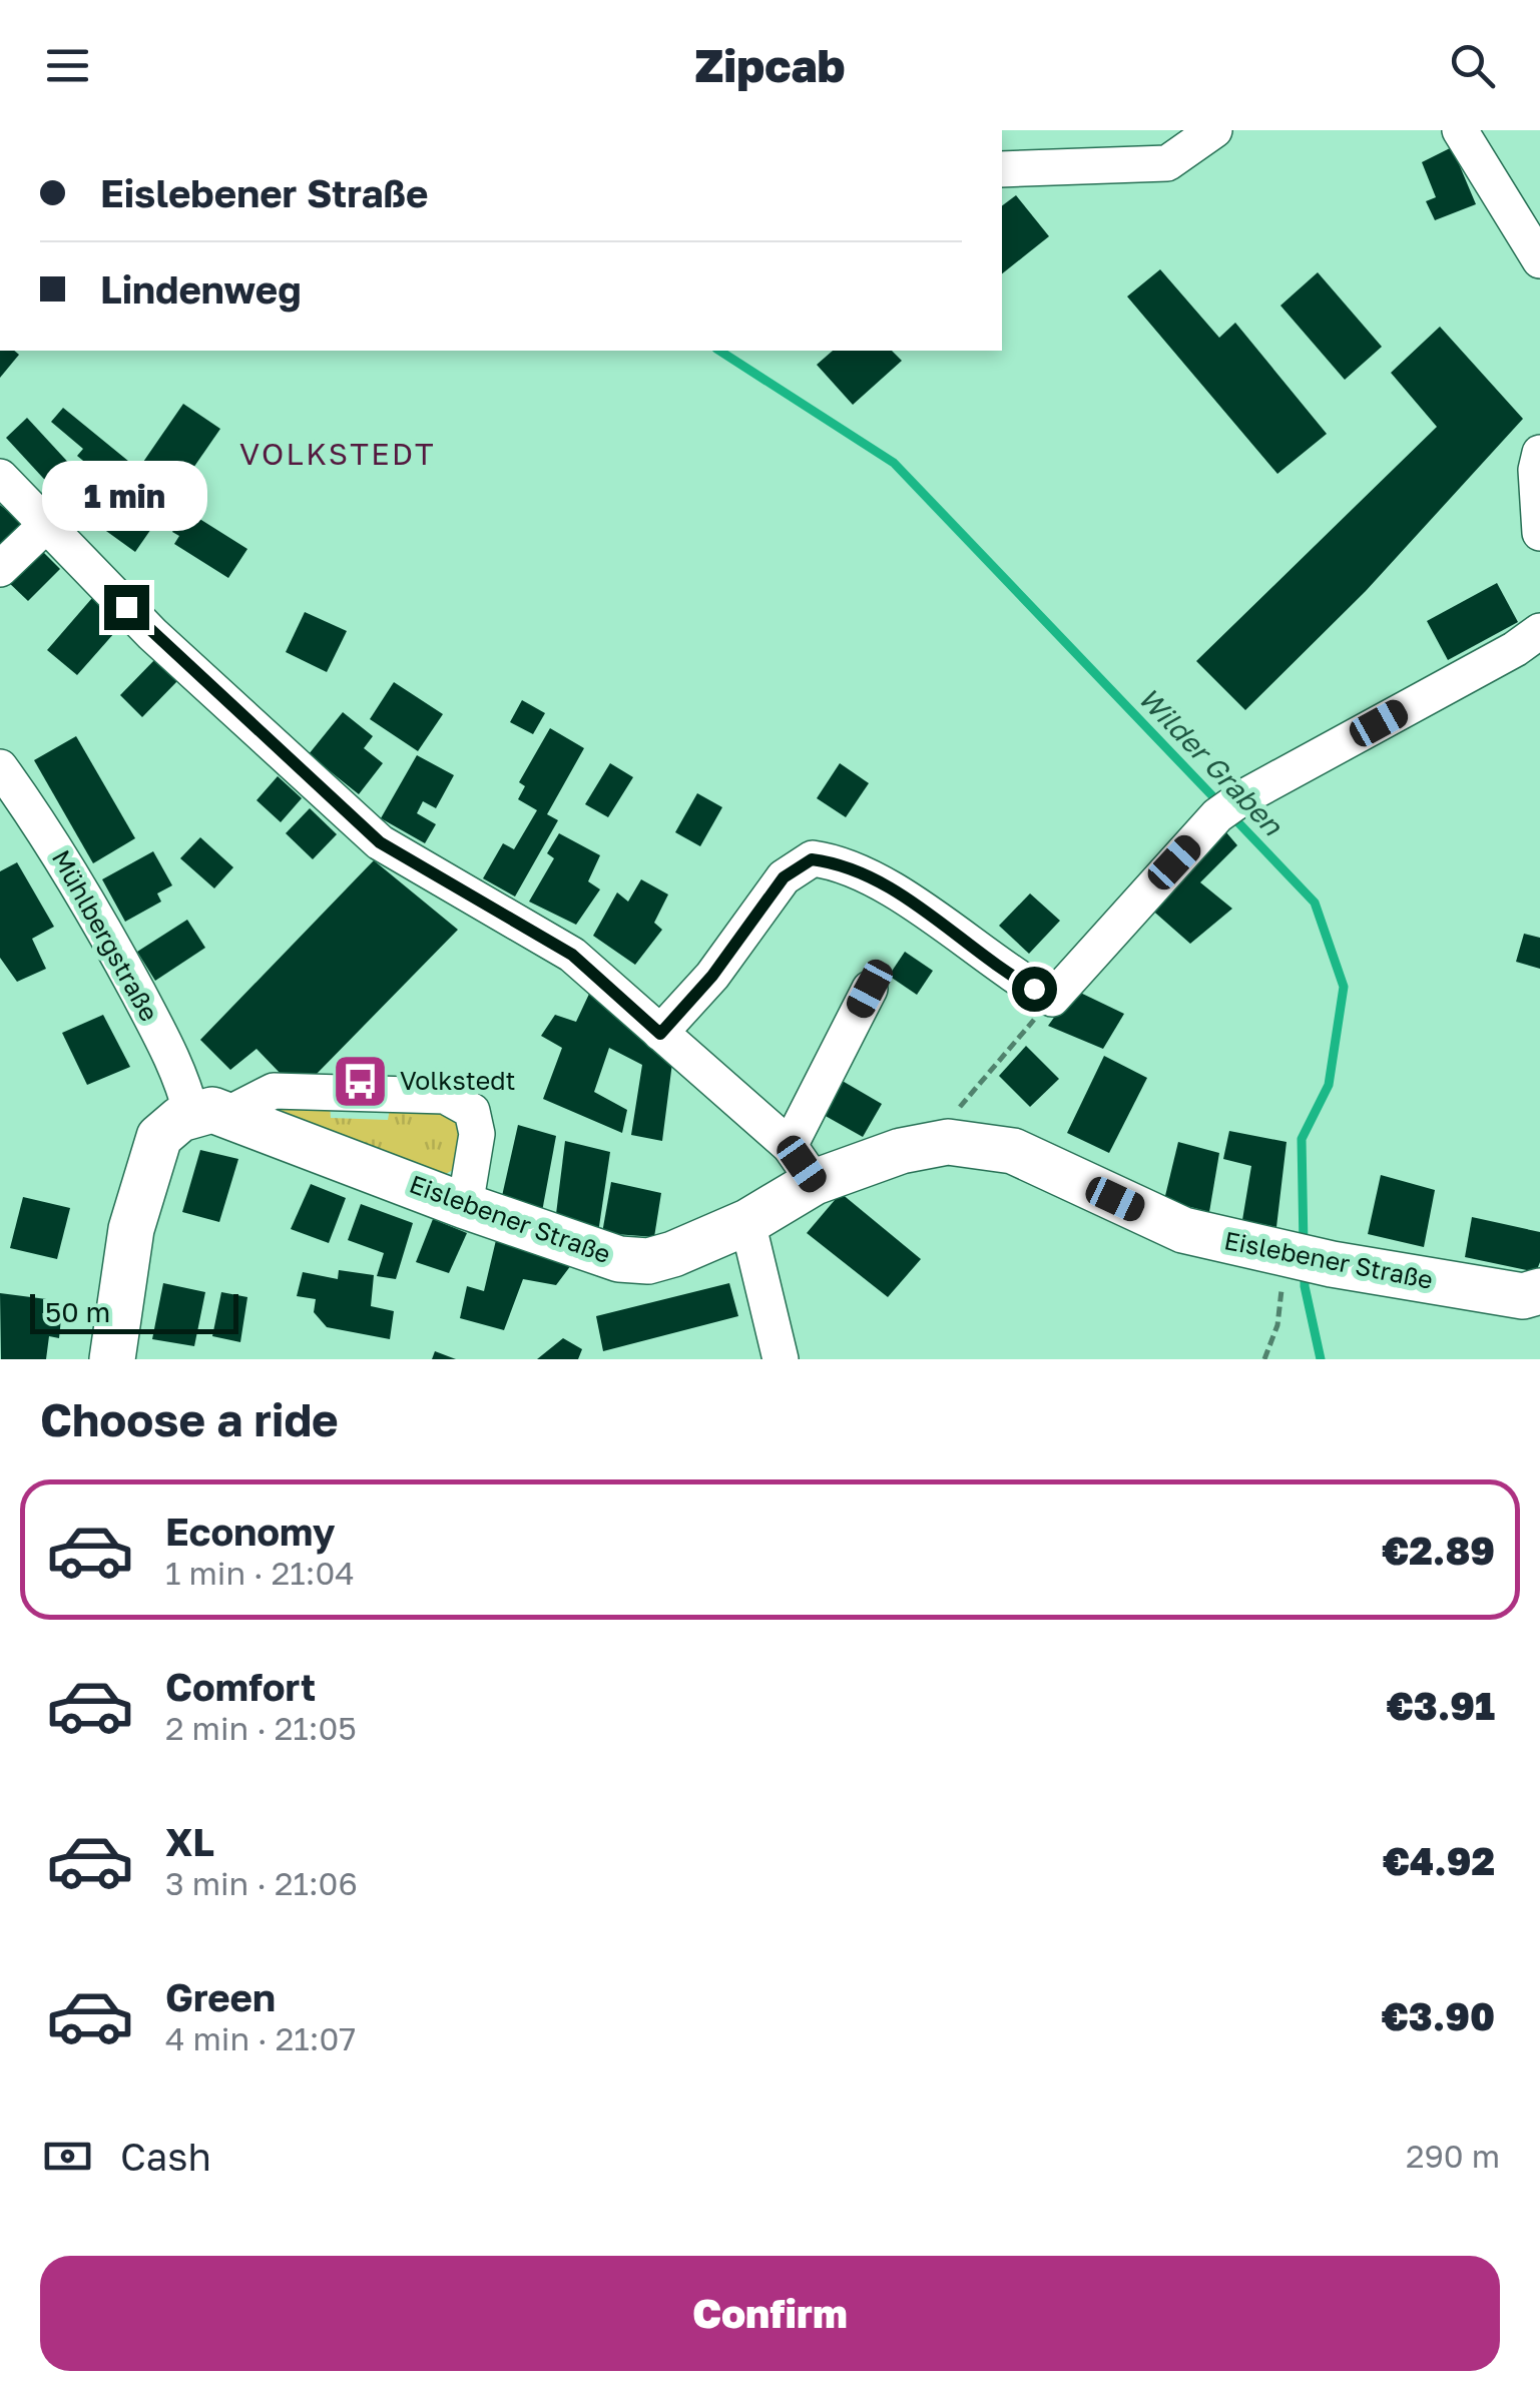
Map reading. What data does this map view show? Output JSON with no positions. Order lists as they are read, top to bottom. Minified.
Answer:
{"streets":{"main road":["Eislebener Straße"],"street":["Mühlbergstraße"]},"crossings":[["Mühlbergstraße","Eislebener Straße"]],"districts":["VOLKSTEDT"],"water":["Wilder Graben"],"places":{"bus stop":["Volkstedt"]},"scale_bar":"50 m","page":{"header":"Zipcab","banner":["Eislebener Straße","Lindenweg"],"bubble":"1 min","scale":"50 m","heading":"Choose a ride","list":[{"name":"Economy","note":"1 min · 21:04","value":"€2.89"},{"name":"Comfort","note":"2 min · 21:05","value":"€3.91"},{"name":"XL","note":"3 min · 21:06","value":"€4.92"},{"name":"Green","note":"4 min · 21:07","value":"€3.90"}],"pay":["Cash","290 m"],"buttons":"Confirm"}}
